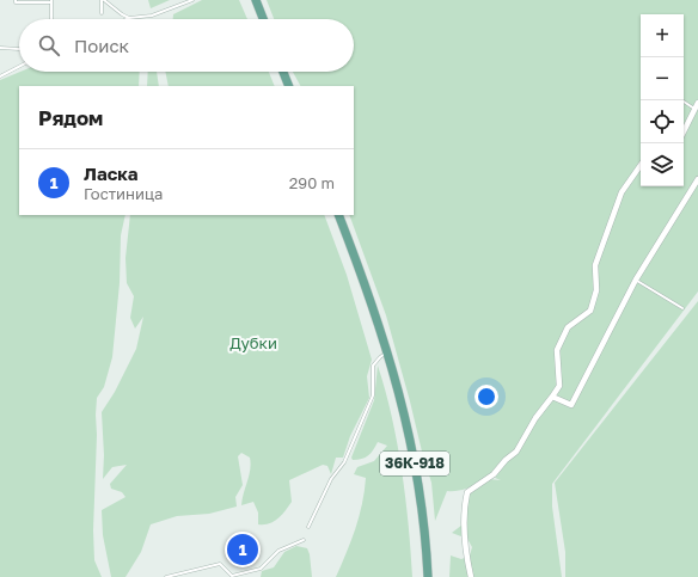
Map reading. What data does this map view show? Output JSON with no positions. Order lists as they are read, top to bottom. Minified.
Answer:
{"streets":{"main road":["36К-918"]},"parks":["Дубки"],"page":{"map_buttons":["+","−"],"search":"Поиск","heading":"Рядом","list":[{"mark":"1","name":"Ласка","note":"Гостиница","value":"290 m"}],"pins":"1"}}
